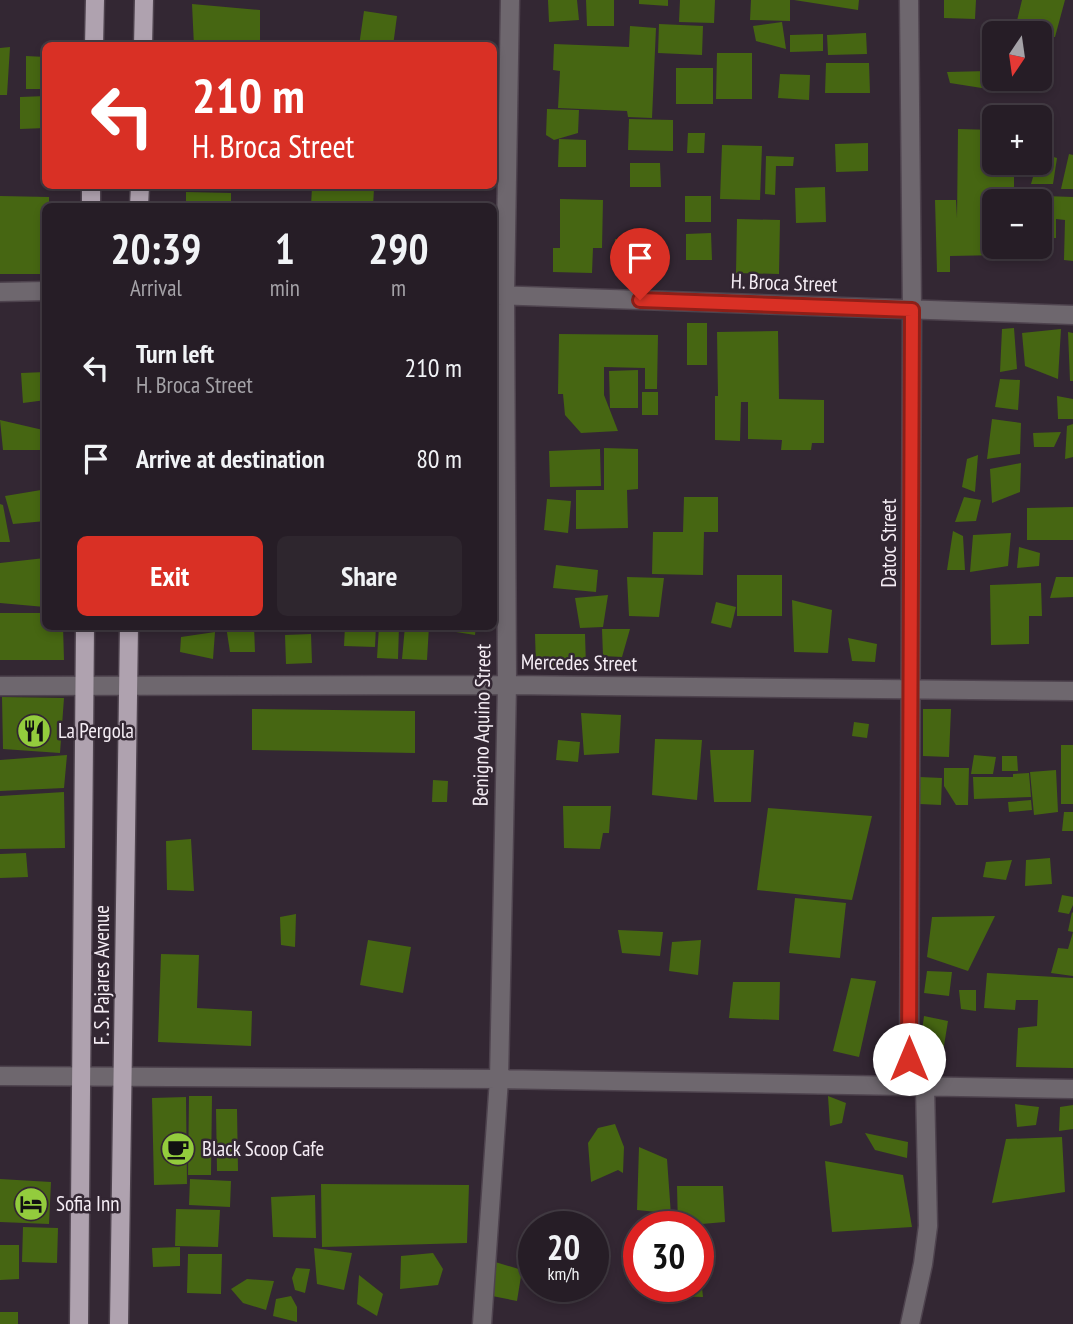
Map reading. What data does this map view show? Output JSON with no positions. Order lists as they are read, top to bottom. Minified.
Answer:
{"streets":{"main road":["F. S. Pajares Avenue"],"street":["H. Broca Street","Datoc Street","Mercedes Street","Benigno Aquino Street"]},"crossings":[["H. Broca Street","Datoc Street"],["H. Broca Street","Benigno Aquino Street"],["Datoc Street","Mercedes Street"],["Mercedes Street","Benigno Aquino Street"],["Mercedes Street","F. S. Pajares Avenue"]],"places":{"restaurant":["La Pergola"],"cafe":["Black Scoop Cafe"],"hotel":["Sofia Inn"]},"north":"bottom","page":{"map_buttons":["+","−"],"turn":["210 m","H. Broca Street"],"eta":["20:39","Arrival","1","min","290","m"],"list":[{"name":"Turn left","note":"H. Broca Street","value":"210 m"},{"name":"Arrive at destination","value":"80 m"}],"buttons":["Exit","Share"],"speed":"20 km/h","limit":"30"}}
